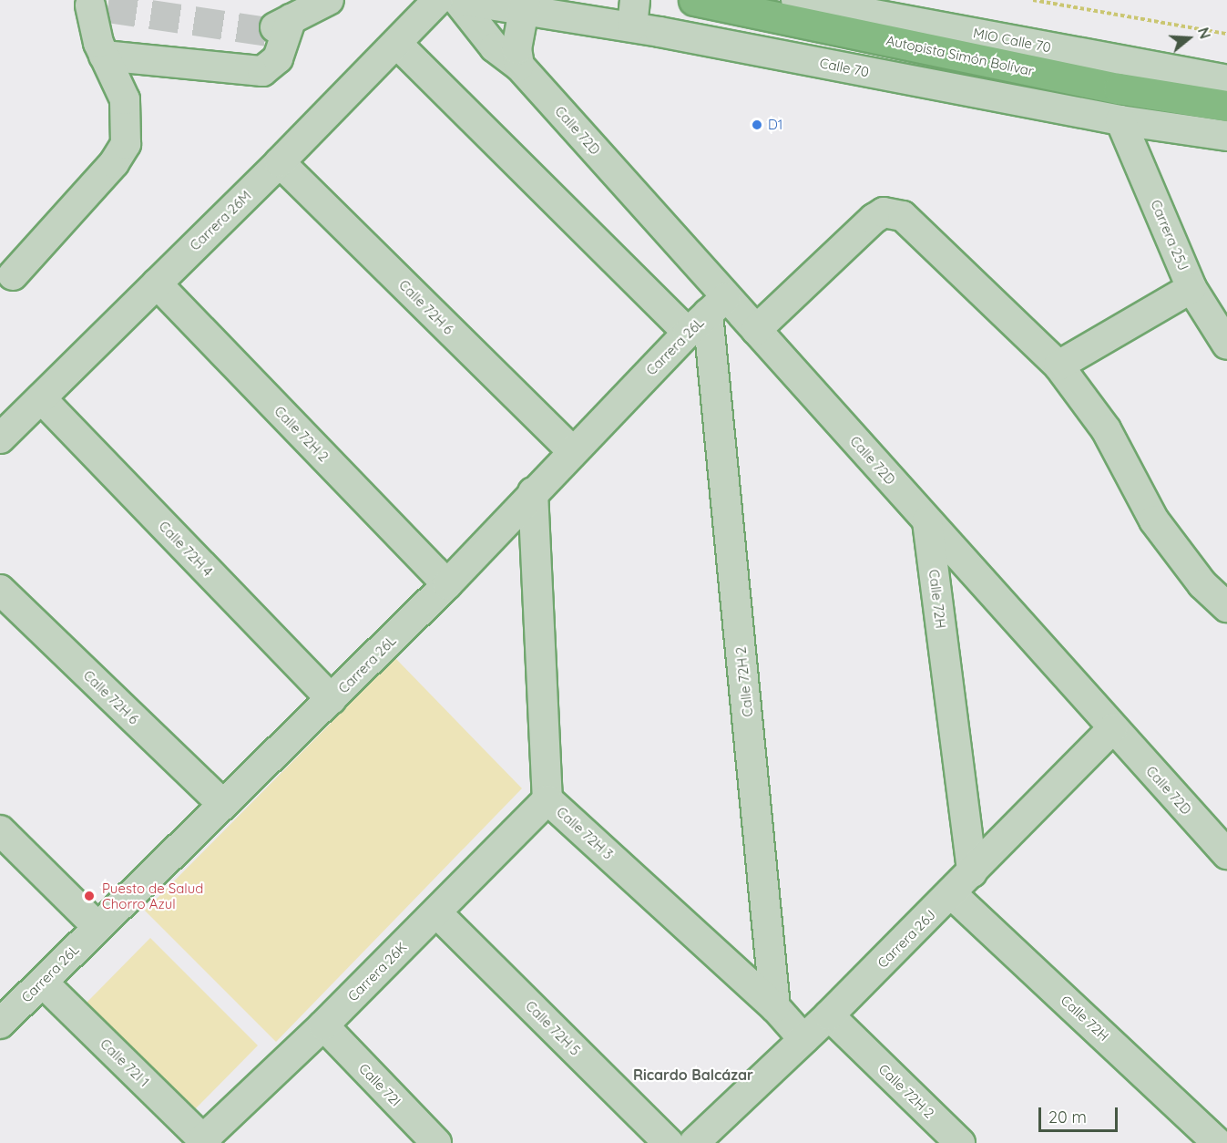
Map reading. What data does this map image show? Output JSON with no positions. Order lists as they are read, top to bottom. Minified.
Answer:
{"streets":{"highway":["Autopista Simón Bolívar"],"street":["MIO Calle 70","Calle 70","Calle 72D","Carrera 26M","Carrera 25J","Calle 72H 6","Carrera 26L","Calle 72H 2","Calle 72H 4","Calle 72H","Calle 72H 3","Carrera 26J","Carrera 26K","Calle 72H 5","Calle 72I 1","Calle 72I"]},"crossings":[["Calle 70","Calle 72D"],["Calle 70","Carrera 25J"],["Calle 72D","Carrera 26L"],["Calle 72D","Calle 72H 2"],["Calle 72D","Calle 72H"],["Calle 72D","Carrera 26J"],["Carrera 26M","Calle 72H 6"],["Carrera 26M","Calle 72H 2"],["Carrera 26M","Calle 72H 4"],["Calle 72H 6","Carrera 26L"],["Carrera 26L","Calle 72H 2"],["Carrera 26L","Calle 72H 4"],["Carrera 26L","Calle 72H 3"],["Carrera 26L","Calle 72I 1"],["Calle 72H 2","Calle 72H 3"],["Calle 72H 2","Carrera 26J"],["Calle 72H","Carrera 26J"],["Calle 72H 3","Carrera 26K"],["Carrera 26K","Calle 72H 5"],["Carrera 26K","Calle 72I 1"],["Carrera 26K","Calle 72I"]],"districts":["Ricardo Balcázar"],"places":["D1","Puesto de Salud Chorro Azul"],"scale_bar":"20 m","north":"right"}
